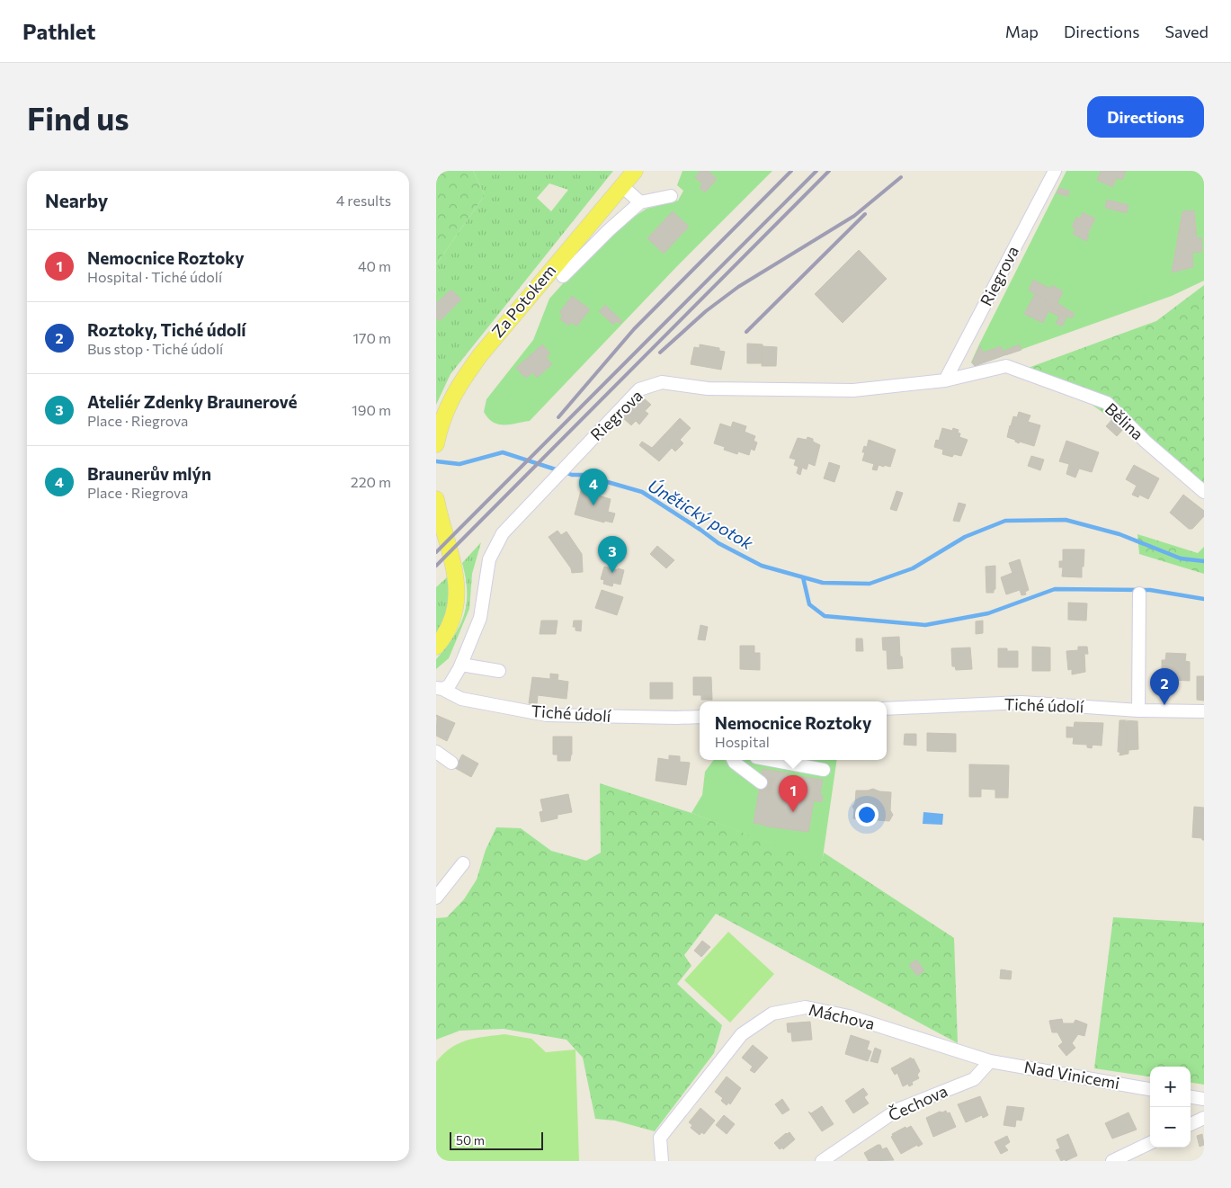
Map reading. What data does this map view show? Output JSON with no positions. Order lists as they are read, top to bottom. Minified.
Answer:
{"streets":{"main road":["Za Potokem"],"street":["Riegrova","Bělina","Tiché údolí","Máchova","Nad Vinicemi","Čechova"]},"crossings":[["Riegrova","Bělina"],["Riegrova","Tiché údolí"],["Máchova","Nad Vinicemi"],["Máchova","Čechova"],["Nad Vinicemi","Čechova"]],"water":["Únětický potok"],"scale_bar":"50 m","page":{"header":"Pathlet","nav":["Map","Directions","Saved"],"buttons":"Directions","title":"Find us","heading":["Nearby","4 results"],"list":[{"mark":"1","name":"Nemocnice Roztoky","note":"Hospital · Tiché údolí","value":"40 m"},{"mark":"2","name":"Roztoky, Tiché údolí","note":"Bus stop · Tiché údolí","value":"170 m"},{"mark":"3","name":"Ateliér Zdenky Braunerové","note":"Place · Riegrova","value":"190 m"},{"mark":"4","name":"Braunerův mlýn","note":"Place · Riegrova","value":"220 m"}],"pins":["4","3","2","1"],"popup":["Nemocnice Roztoky","Hospital"],"map_buttons":["+","−"],"scale":"50 m"}}
